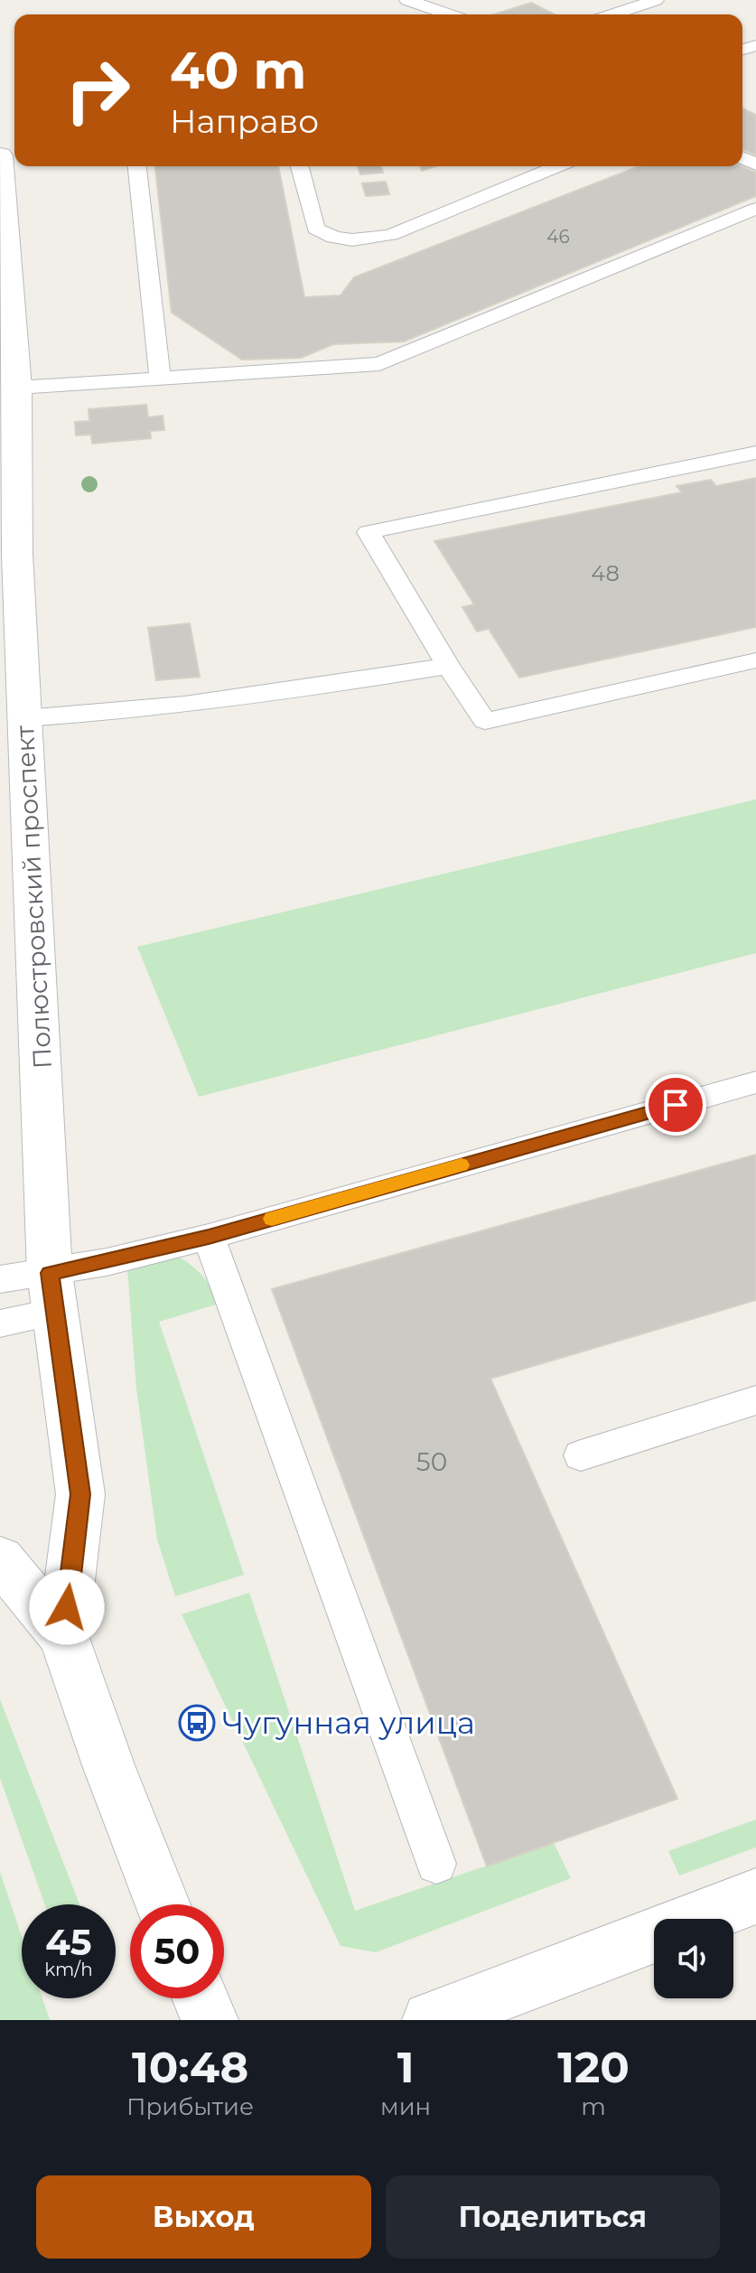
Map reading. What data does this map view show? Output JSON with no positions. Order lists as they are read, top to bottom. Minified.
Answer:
{"streets":{"main road":["Полюстровский проспект"]},"places":{"bus stop":["Чугунная улица"]},"house_numbers":["46","48","50"],"page":{"turn":["40 m","Направо"],"speed":"45 km/h","limit":"50","eta":["10:48","Прибытие","1","мин","120","m"],"buttons":["Выход","Поделиться"]}}
